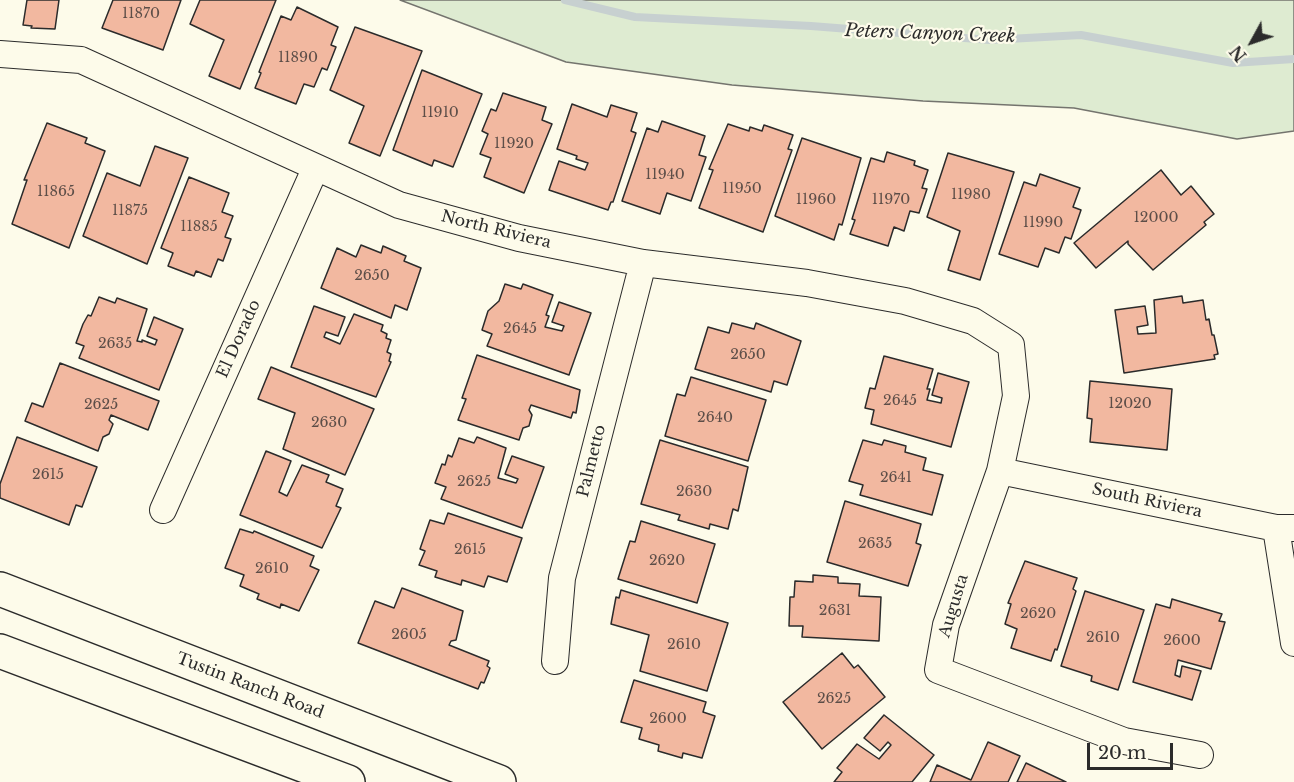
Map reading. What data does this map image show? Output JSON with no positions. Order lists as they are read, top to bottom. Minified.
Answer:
{"streets":{"main road":["Tustin Ranch Road"],"street":["North Riviera","El Dorado","Palmetto","South Riviera","Augusta"]},"crossings":[["North Riviera","El Dorado"],["North Riviera","Palmetto"],["North Riviera","Augusta"],["South Riviera","Augusta"]],"water":["Peters Canyon Creek"],"house_numbers":["11870","11890","11910","11920","11940","11950","11865","11980","11960","11970","11875","12000","11990","11885","2650","2645","2635","2650","2645","12020","2625","2640","2630","2615","2641","2625","2630","2635","2615","2620","2610","2631","2620","2605","2610","2600","2610","2625","2600"],"scale_bar":"20 m","north":"bottom left"}
